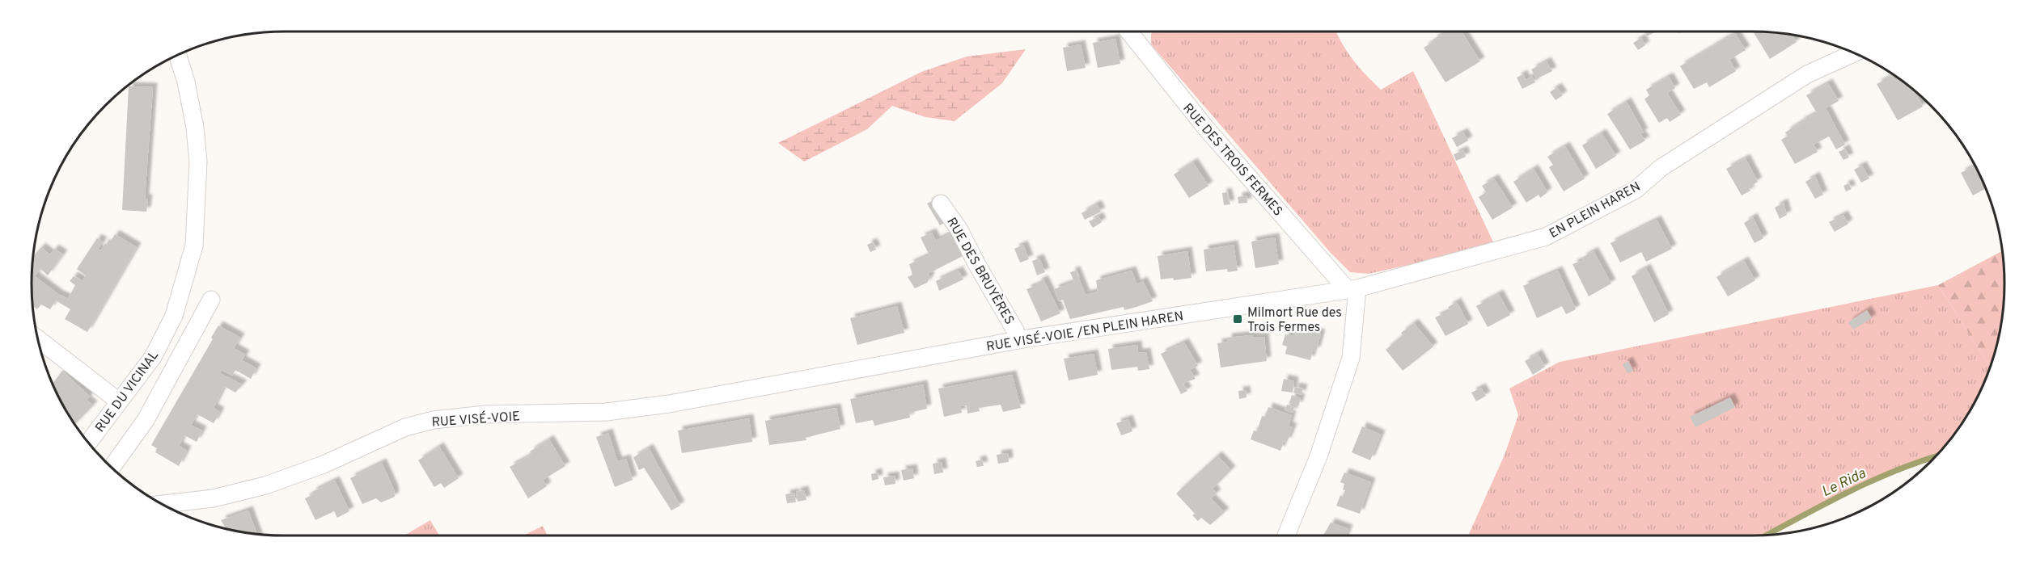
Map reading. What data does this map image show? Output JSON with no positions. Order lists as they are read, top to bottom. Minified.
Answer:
{"streets":{"street":["RUE DES TROIS FERMES","EN PLEIN HAREN","RUE DES BRUYÈRES","RUE VISÉ-VOIE /EN PLEIN HAREN","RUE DU VICINAL","RUE VISÉ-VOIE"]},"crossings":[["RUE DES TROIS FERMES","EN PLEIN HAREN"],["RUE DES TROIS FERMES","RUE VISÉ-VOIE /EN PLEIN HAREN"],["EN PLEIN HAREN","RUE VISÉ-VOIE /EN PLEIN HAREN"],["RUE DES BRUYÈRES","RUE VISÉ-VOIE /EN PLEIN HAREN"],["RUE VISÉ-VOIE /EN PLEIN HAREN","RUE VISÉ-VOIE"]],"water":["Le Rida"],"places":{"transit":["Milmort Rue des Trois Fermes"]}}
